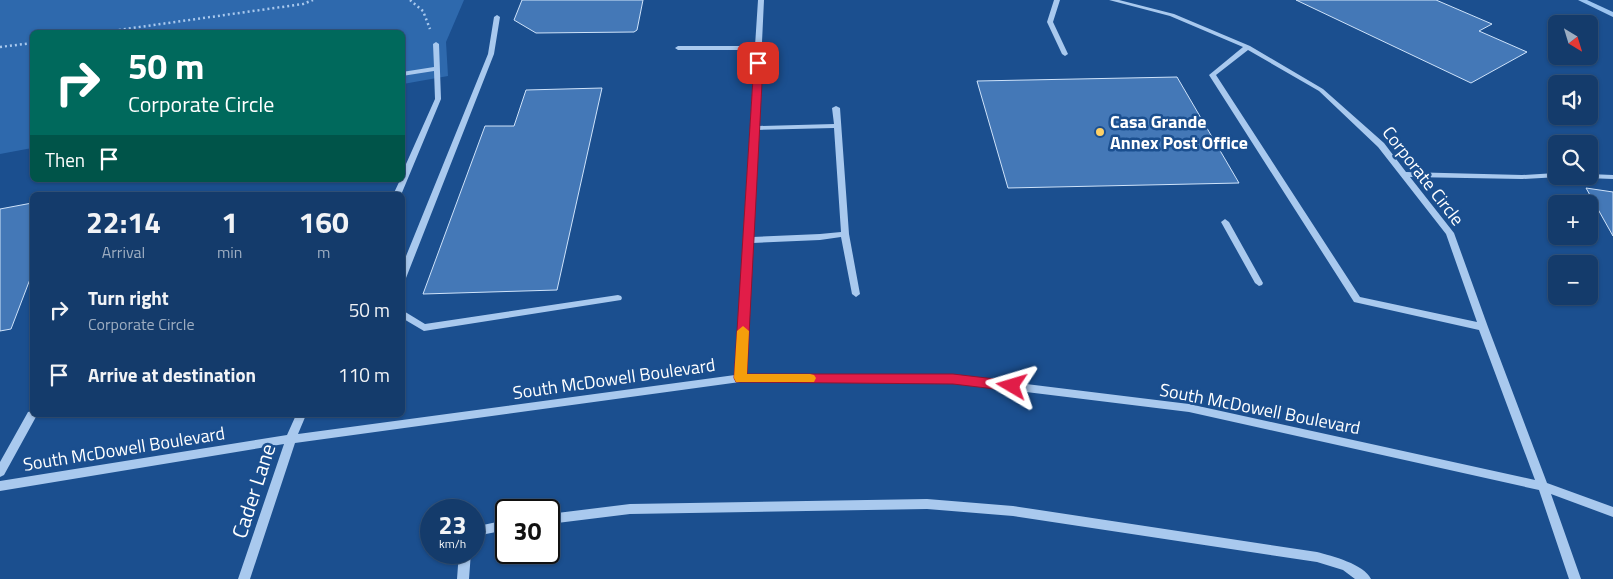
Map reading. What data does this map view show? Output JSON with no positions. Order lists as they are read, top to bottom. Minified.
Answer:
{"streets":{"street":["Corporate Circle","South McDowell Boulevard","Cader Lane"]},"crossings":[["Corporate Circle","South McDowell Boulevard"],["South McDowell Boulevard","Cader Lane"]],"places":["Casa Grande Annex Post Office"],"north":"bottom right","page":{"map_buttons":["+","−"],"turn":["50 m","Corporate Circle"],"then":"Then","eta":["22:14","Arrival","1","min","160","m"],"list":[{"name":"Turn right","note":"Corporate Circle","value":"50 m"},{"name":"Arrive at destination","value":"110 m"}],"speed":"23 km/h","limit":"30"}}
